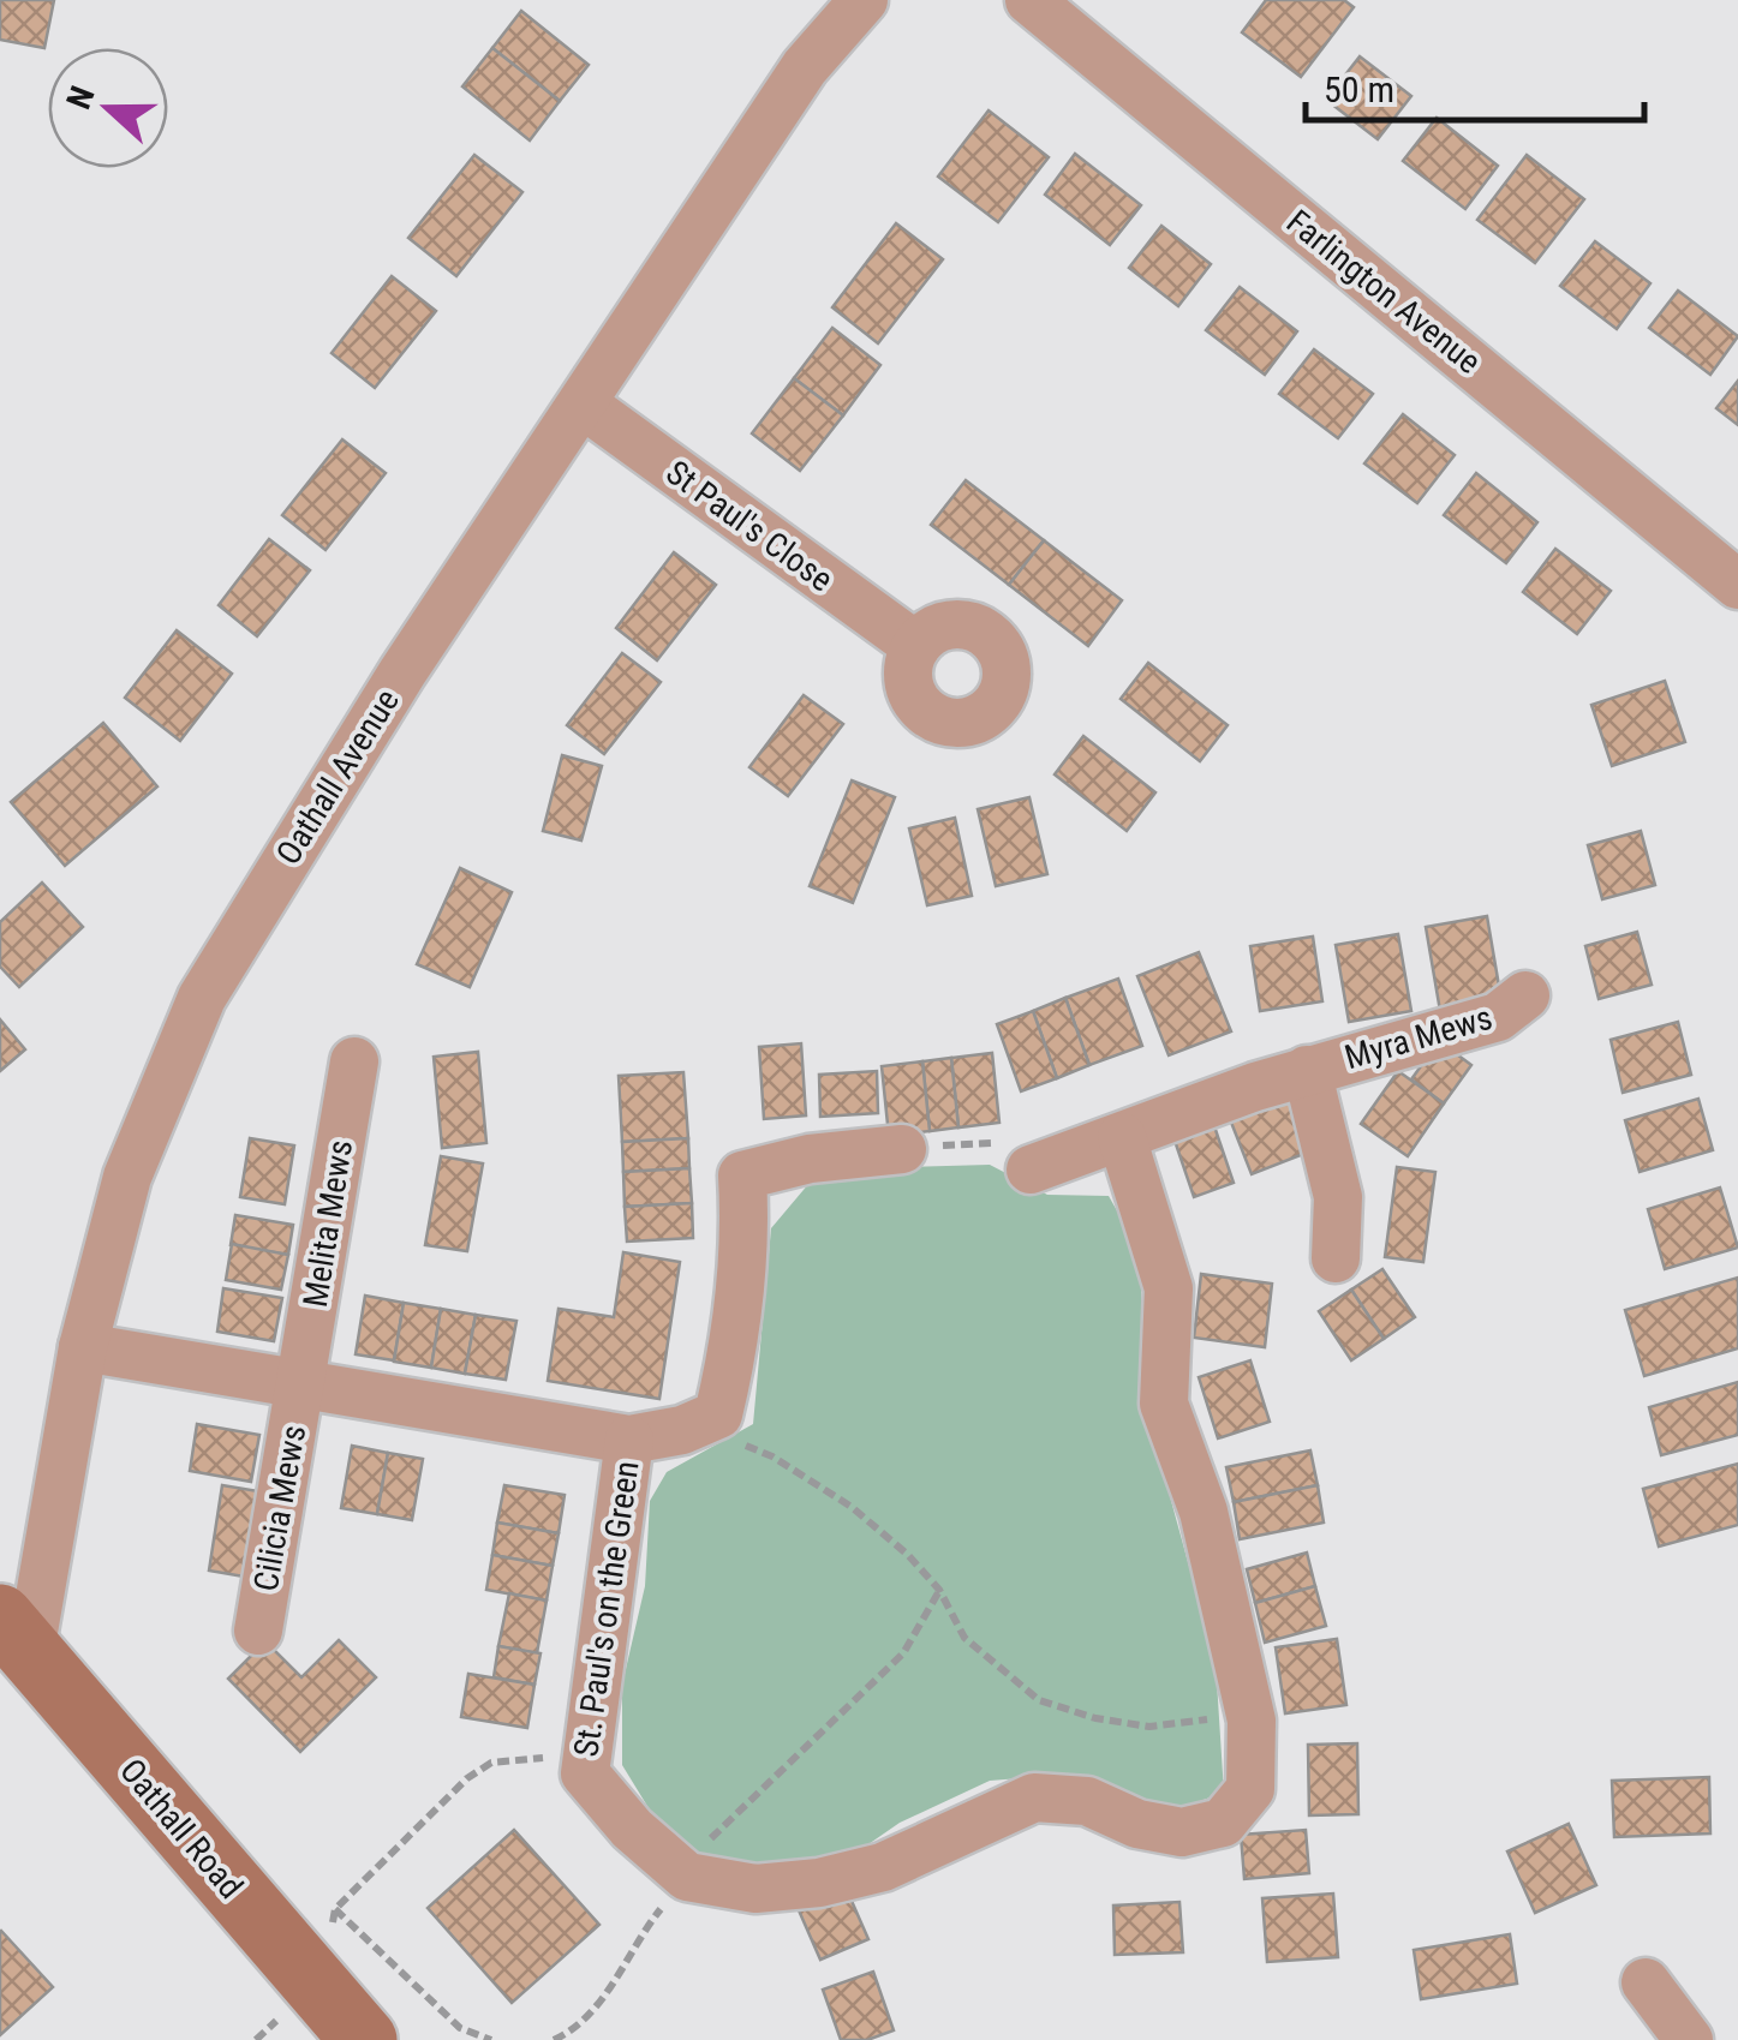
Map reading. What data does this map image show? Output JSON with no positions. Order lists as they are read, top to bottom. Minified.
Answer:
{"streets":{"main road":["Oathall Road"],"street":["Farlington Avenue","St Paul's Close","Oathall Avenue","Myra Mews","Melita Mews","Cilicia Mews","St. Paul's on the Green"]},"crossings":[["St Paul's Close","Oathall Avenue"],["Oathall Avenue","St. Paul's on the Green"],["Oathall Avenue","Oathall Road"],["Melita Mews","Cilicia Mews"],["Melita Mews","St. Paul's on the Green"],["Cilicia Mews","St. Paul's on the Green"]],"scale_bar":"50 m","north":"left"}
